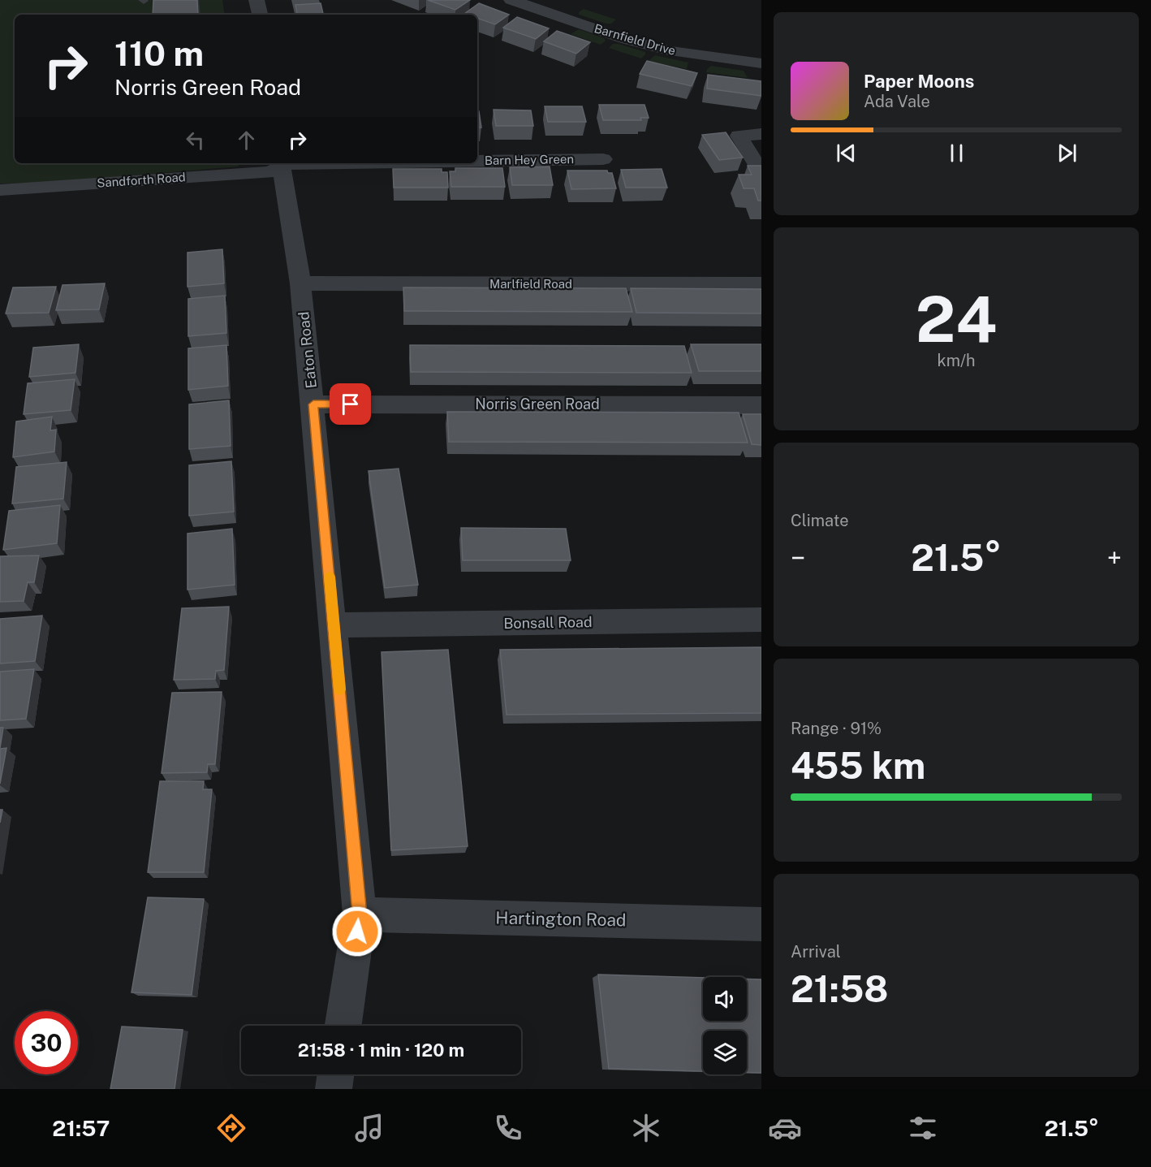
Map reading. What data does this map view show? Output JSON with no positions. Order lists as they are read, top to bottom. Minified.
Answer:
{"streets":{"street":["Barnfield Drive","Barn Hey Green","Sandforth Road","Marlfield Road","Eaton Road","Norris Green Road","Bonsall Road","Hartington Road"]},"crossings":[["Sandforth Road","Eaton Road"],["Marlfield Road","Eaton Road"],["Eaton Road","Norris Green Road"],["Eaton Road","Bonsall Road"],["Eaton Road","Hartington Road"]],"page":{"turn":["110 m","Norris Green Road"],"song":["Paper Moons","Ada Vale"],"tile":[["24","km/h"],"Climate",["Range · 91%","455 km"],["Arrival","21:58"]],"heat":["−","21.5°","+"],"limit":"30","trip":"21:58 · 1 min · 120 m","tabs":["21:57","21.5°"]}}
